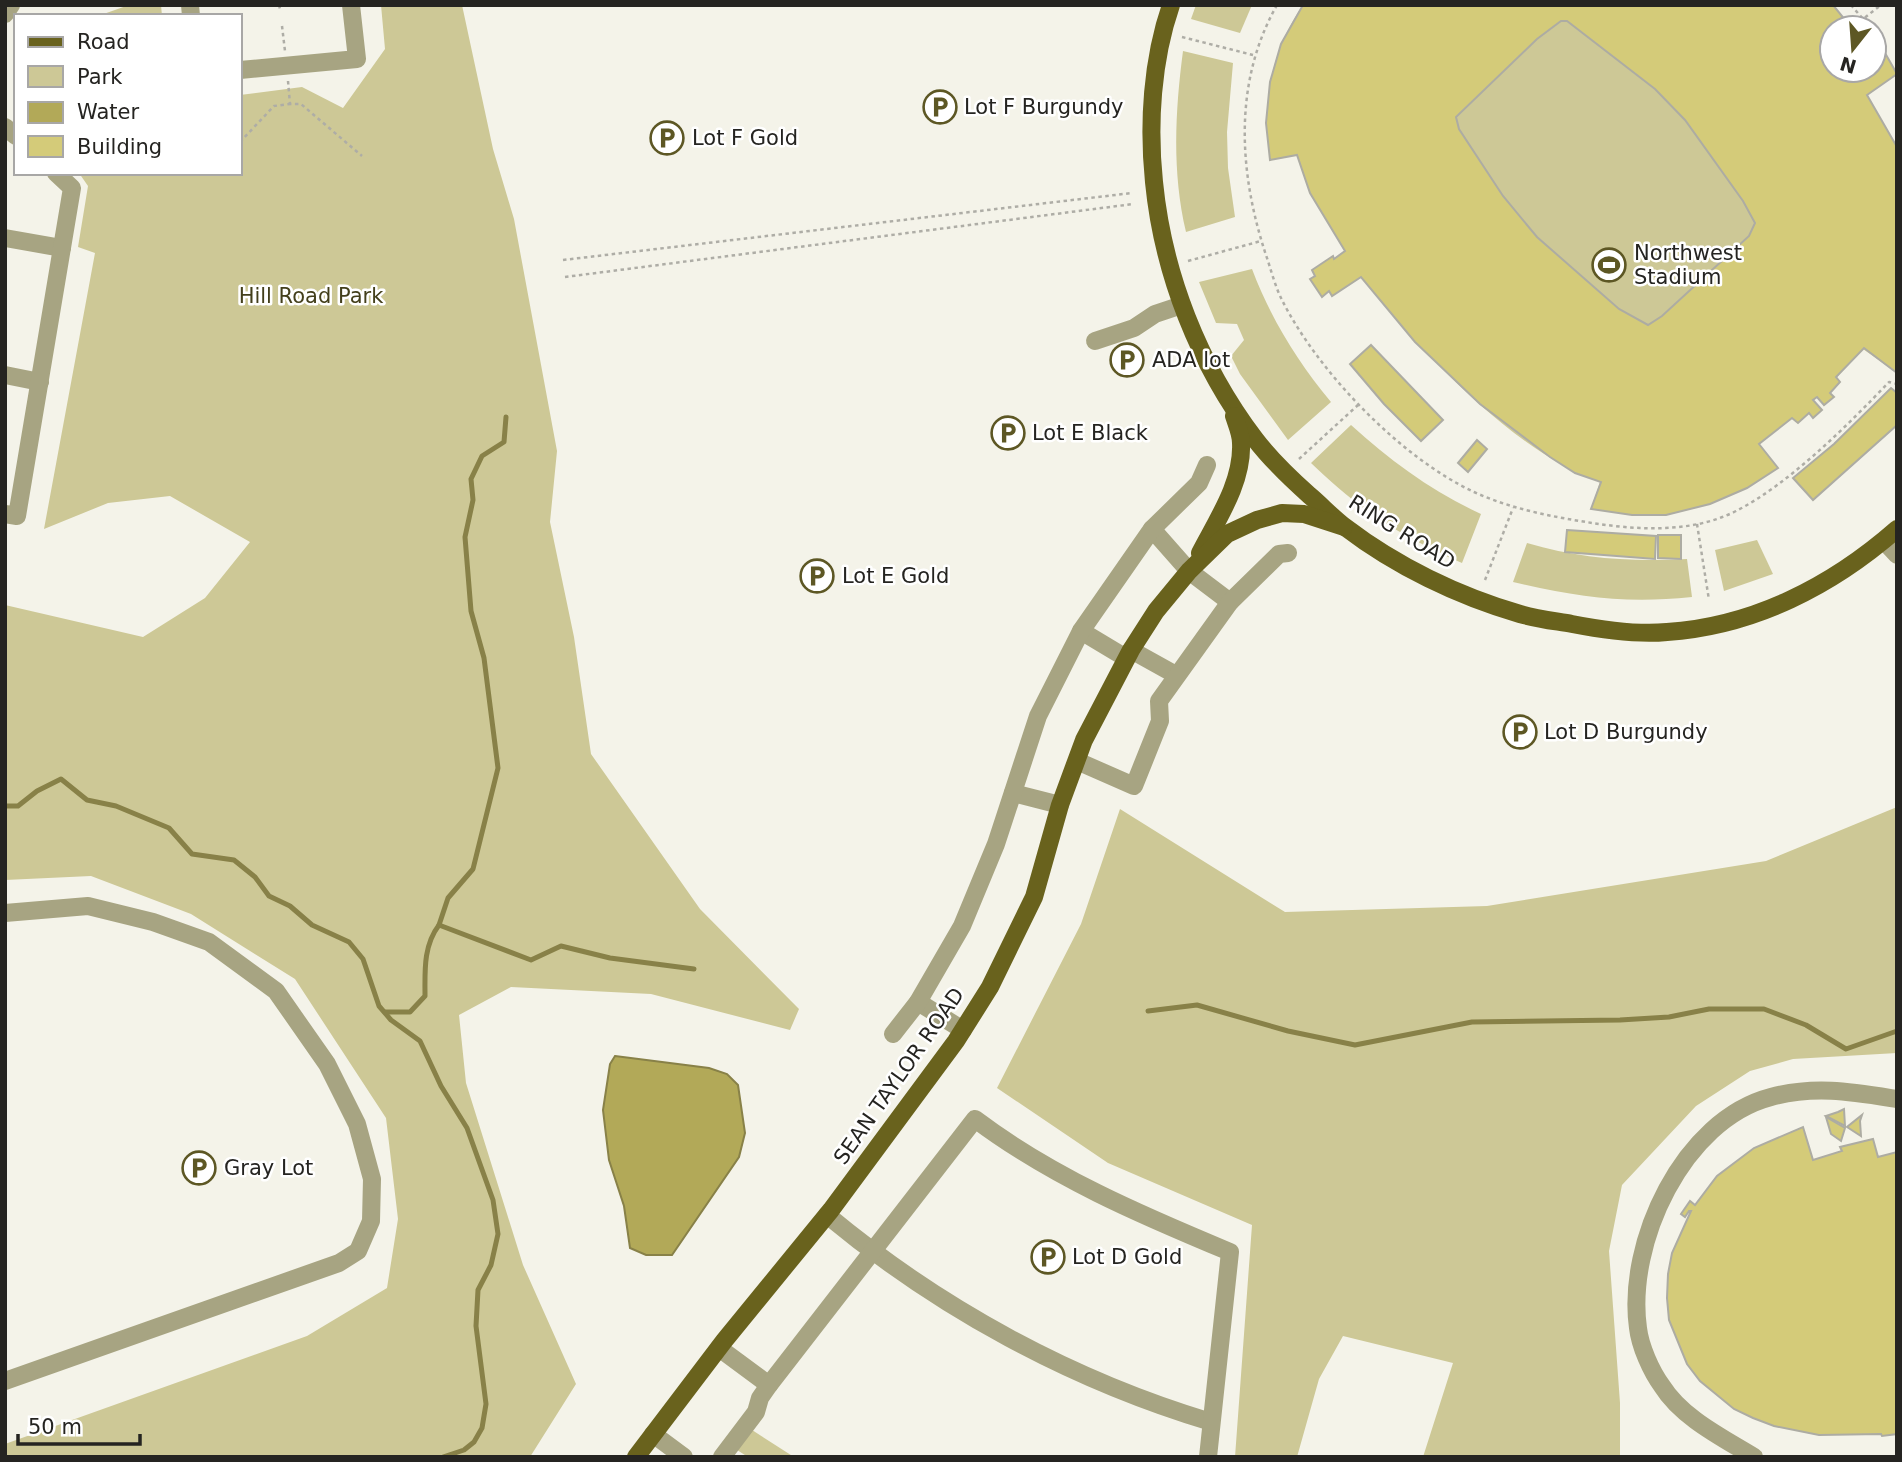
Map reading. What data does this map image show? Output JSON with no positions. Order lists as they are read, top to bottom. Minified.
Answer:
{"streets":{"main road":["RING ROAD","SEAN TAYLOR ROAD"]},"crossings":[["RING ROAD","SEAN TAYLOR ROAD"]],"parks":["Hill Road Park"],"places":{"parking":["Lot F Burgundy","Lot F Gold","ADA lot","Lot E Black","Lot E Gold","Lot D Burgundy","Gray Lot","Lot D Gold"],"sports":["Northwest Stadium"]},"legend":["Road","Park","Water","Building"],"scale_bar":"50 m","north":"bottom"}
